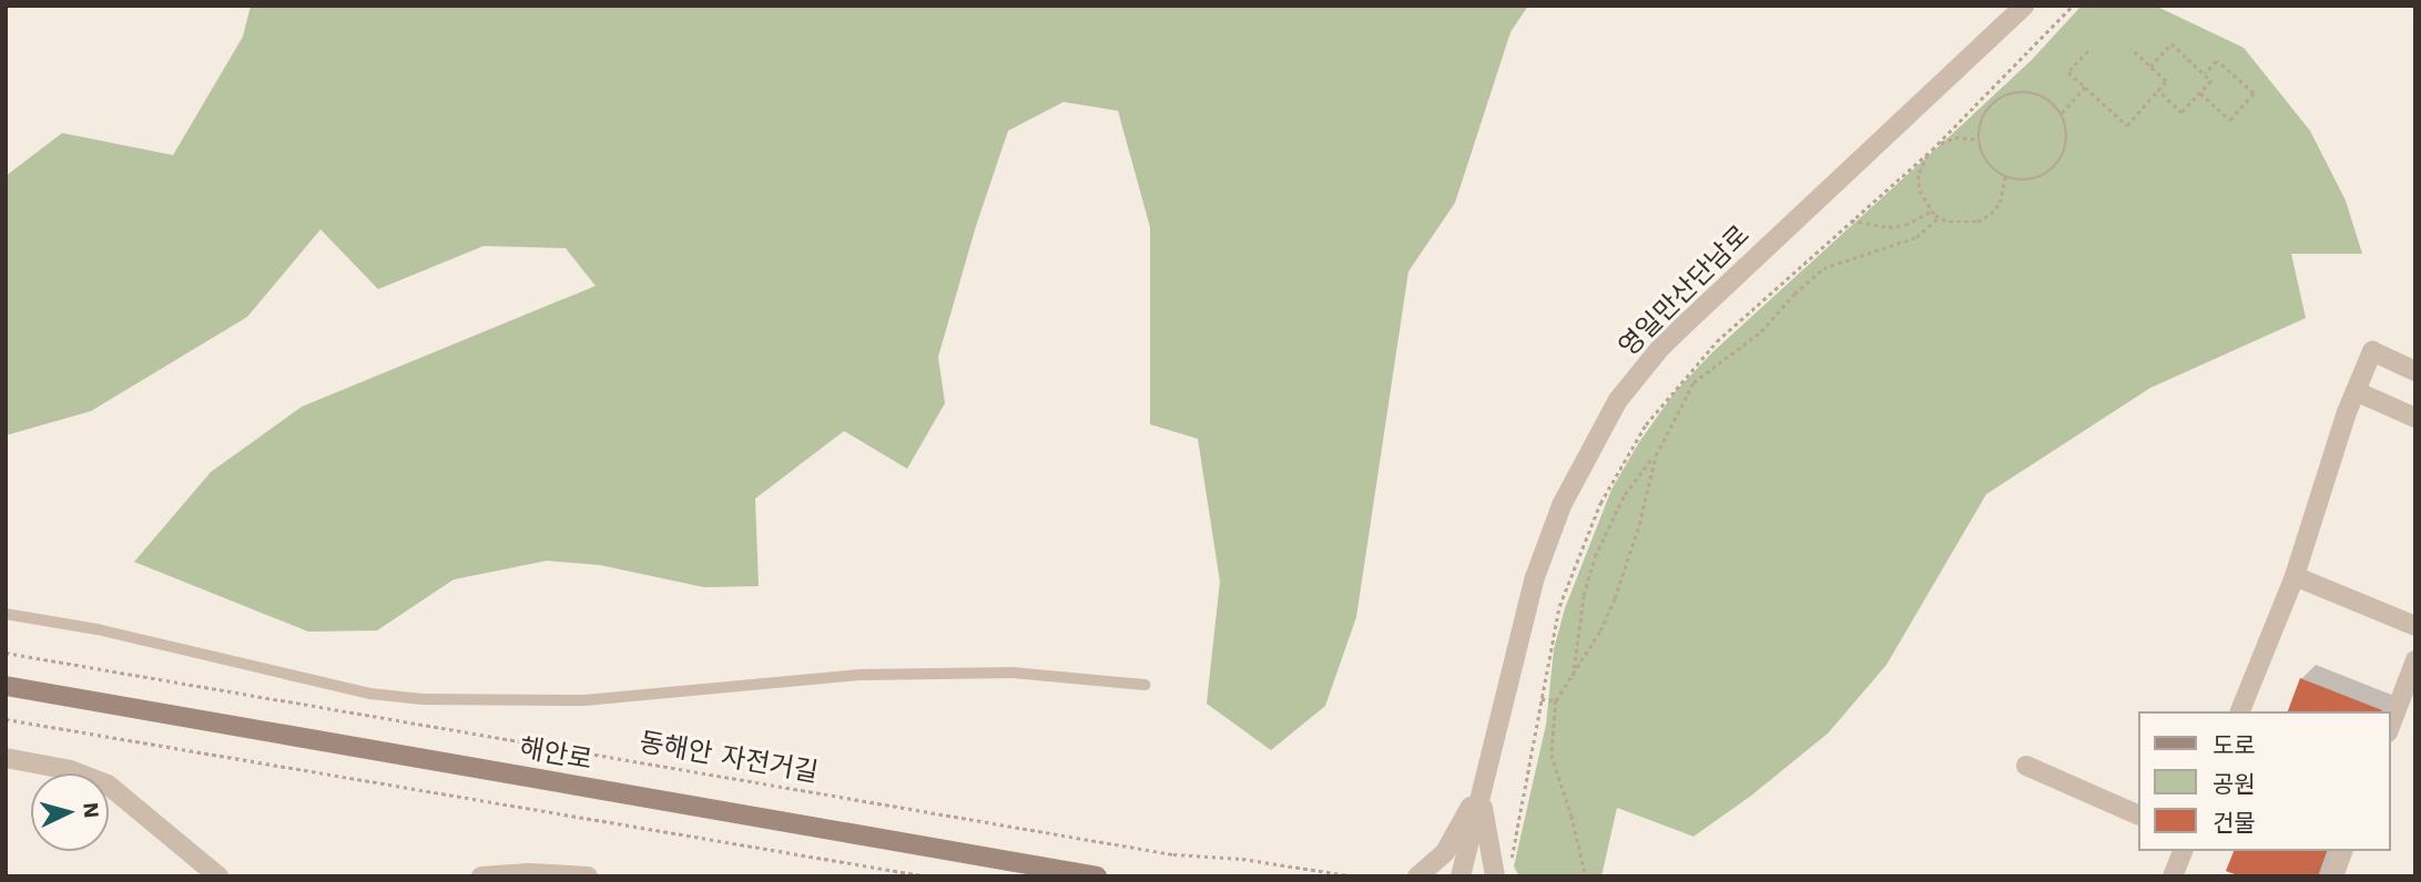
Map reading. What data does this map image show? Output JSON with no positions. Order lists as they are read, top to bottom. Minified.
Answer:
{"streets":{"main road":["해안로"],"street":["영일만산단남로"],"path":["동해안 자전거길"]},"legend":["도로","공원","건물"],"north":"right"}
